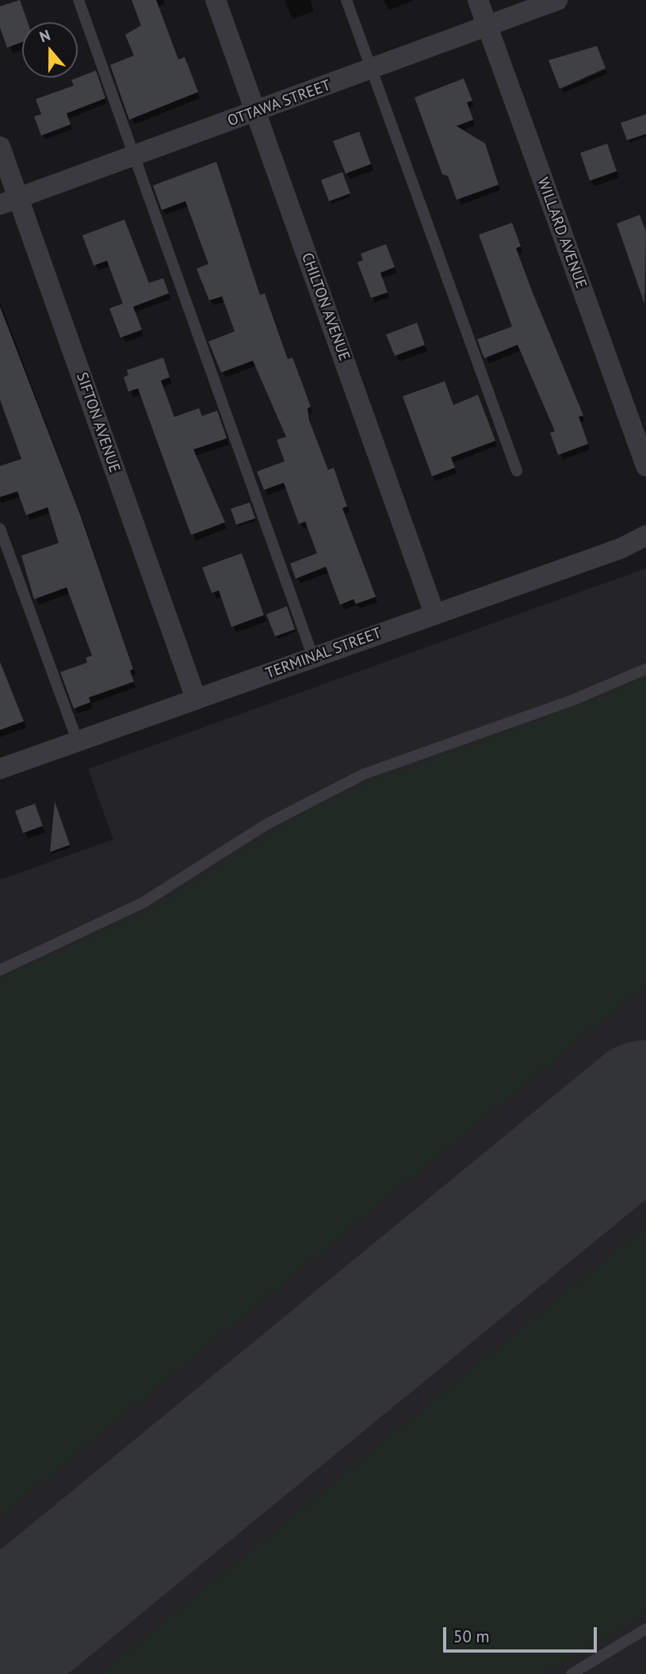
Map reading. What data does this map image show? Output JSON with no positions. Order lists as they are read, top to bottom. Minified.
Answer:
{"streets":{"street":["OTTAWA STREET","WILLARD AVENUE","CHILTON AVENUE","SIFTON AVENUE","TERMINAL STREET"]},"crossings":[["OTTAWA STREET","WILLARD AVENUE"],["OTTAWA STREET","CHILTON AVENUE"],["OTTAWA STREET","SIFTON AVENUE"],["CHILTON AVENUE","TERMINAL STREET"],["SIFTON AVENUE","TERMINAL STREET"]],"scale_bar":"50 m","north":"top"}
